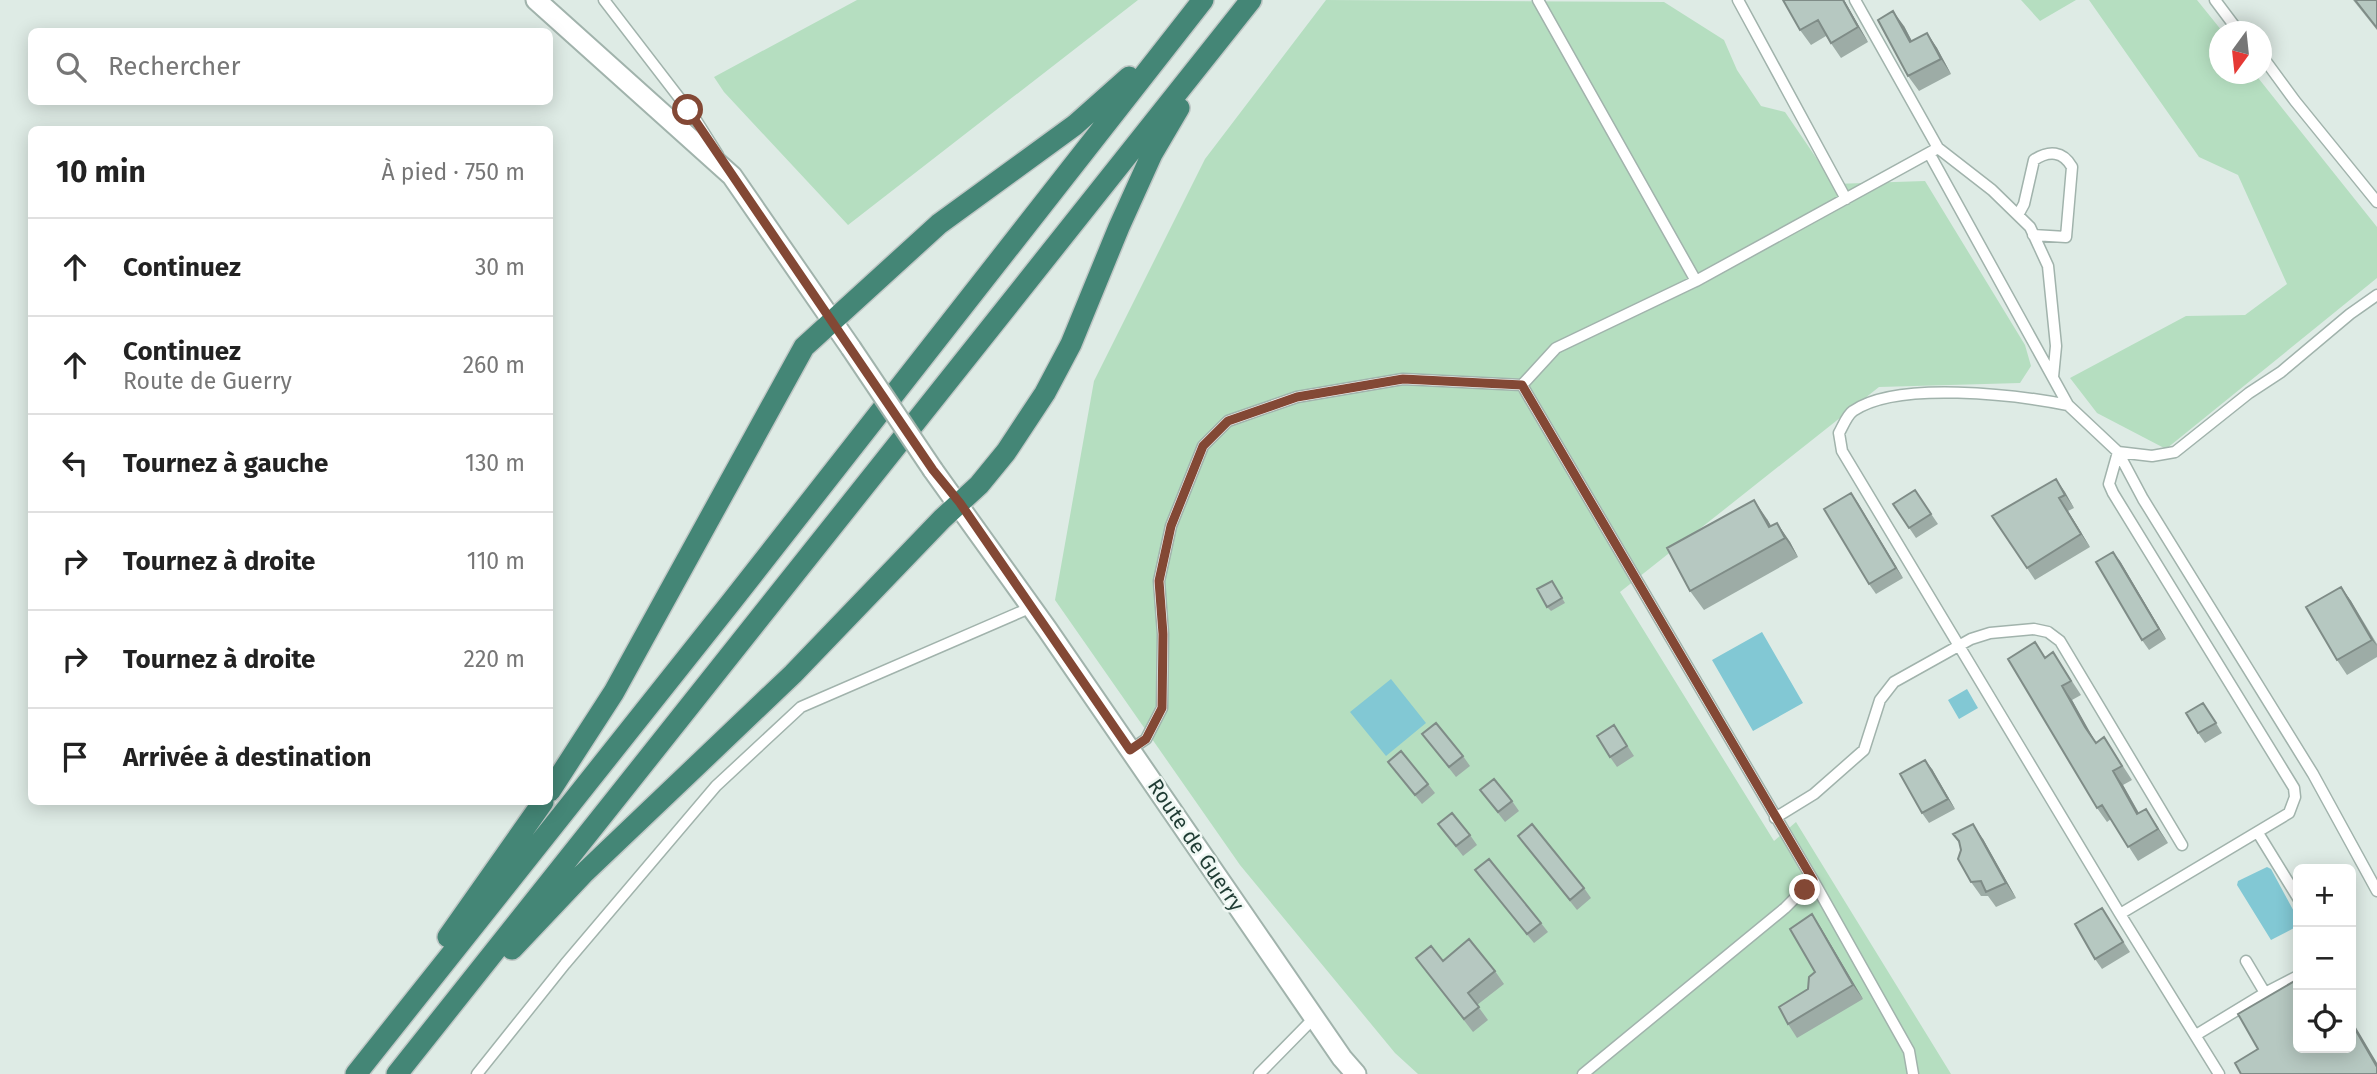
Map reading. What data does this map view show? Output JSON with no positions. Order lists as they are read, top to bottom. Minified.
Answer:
{"streets":{"street":["Route de Guerry"]},"north":"bottom","page":{"search":"Rechercher","heading":["10 min","À pied · 750 m"],"list":[["Continuez","30 m"],["Continuez","Route de Guerry","260 m"],["Tournez à gauche","130 m"],["Tournez à droite","110 m"],["Tournez à droite","220 m"],"Arrivée à destination"],"map_buttons":["+","−"]}}
